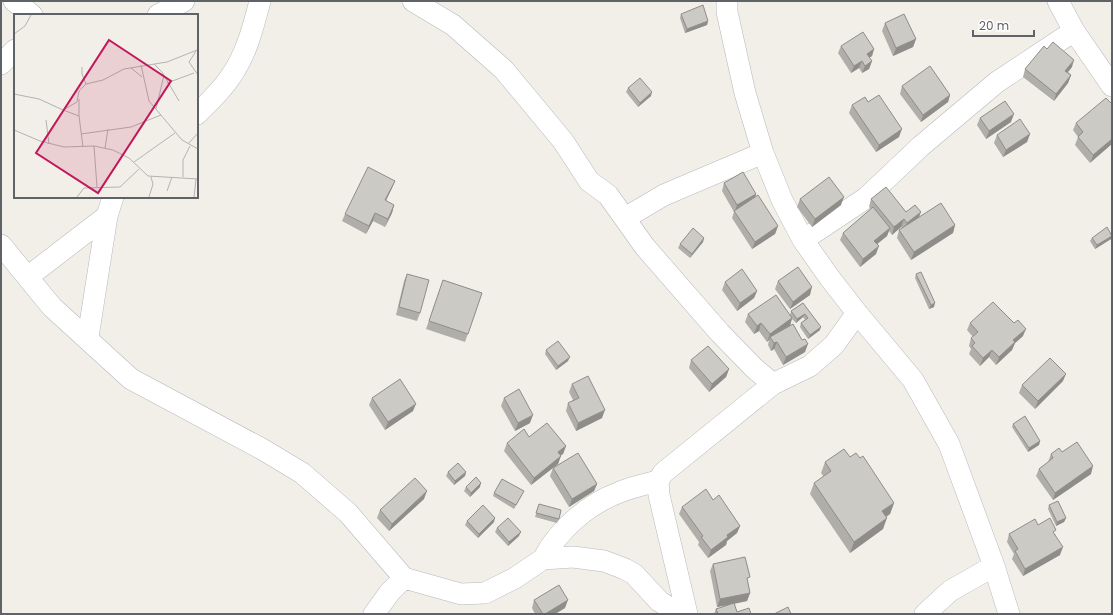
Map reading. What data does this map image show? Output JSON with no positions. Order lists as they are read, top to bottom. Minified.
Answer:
{"scale_bar":"20 m"}
